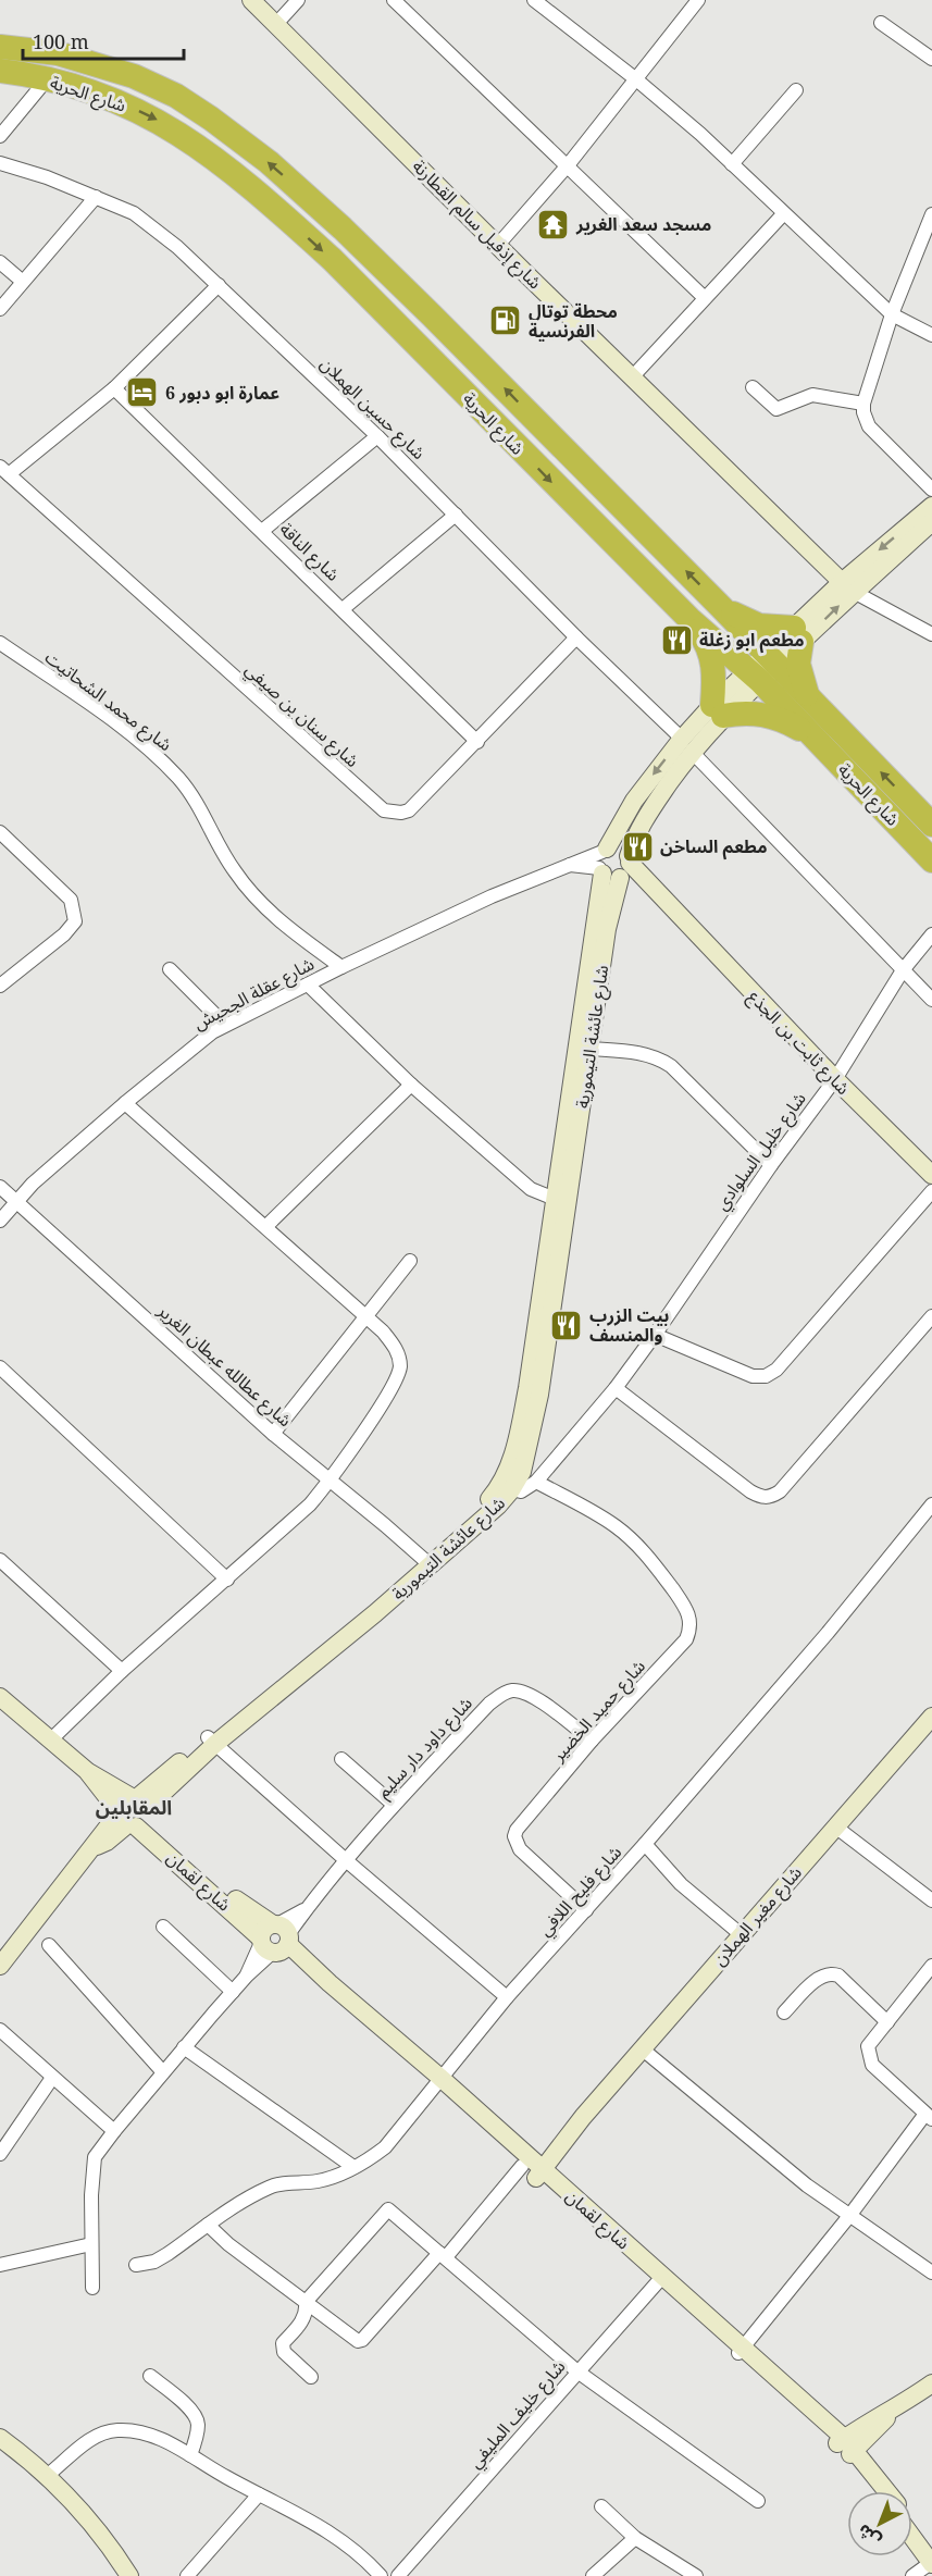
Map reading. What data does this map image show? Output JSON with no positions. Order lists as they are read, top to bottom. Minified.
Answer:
{"streets":{"highway":["شارع الحرية"],"street":["شارع إذفيل سالم القطارنة","شارع حسين الهملان","شارع الناقة","شارع محمد الشحاتيت","شارع سنان بن صيفي","شارع عقلة الجحيش","شارع عائشة التيمورية","شارع ثابت بن الجذع","شارع خليل السلوادي","شارع عطالله عبطان الغرير","شارع حميد الخضير","شارع داود دار سليم","شارع لقمان","شارع فليح اللافي","شارع مغير الهملان","شارع خليف المليفي"]},"crossings":[["شارع حسين الهملان","شارع سنان بن صيفي"],["شارع حسين الهملان","شارع خليل السلوادي"],["شارع الناقة","شارع سنان بن صيفي"],["شارع محمد الشحاتيت","شارع عقلة الجحيش"],["شارع عقلة الجحيش","شارع عائشة التيمورية"],["شارع عقلة الجحيش","شارع ثابت بن الجذع"],["شارع عقلة الجحيش","شارع عطالله عبطان الغرير"],["شارع عائشة التيمورية","شارع ثابت بن الجذع"],["شارع عائشة التيمورية","شارع عطالله عبطان الغرير"],["شارع عائشة التيمورية","شارع لقمان"],["شارع ثابت بن الجذع","شارع خليل السلوادي"],["شارع خليل السلوادي","شارع حميد الخضير"],["شارع حميد الخضير","شارع داود دار سليم"],["شارع حميد الخضير","شارع فليح اللافي"],["شارع داود دار سليم","شارع لقمان"],["شارع لقمان","شارع فليح اللافي"],["شارع لقمان","شارع مغير الهملان"],["شارع لقمان","شارع خليف المليفي"]],"districts":["المقابلين"],"places":{"temple":["مسجد سعد الغرير"],"fuel station":["محطة توتال الفرنسية"],"hotel":["عمارة ابو دبور 6"],"restaurant":["مطعم ابو زغلة","مطعم الساخن","بيت الزرب والمنسف"]},"scale_bar":"100 m","north":"bottom left"}
